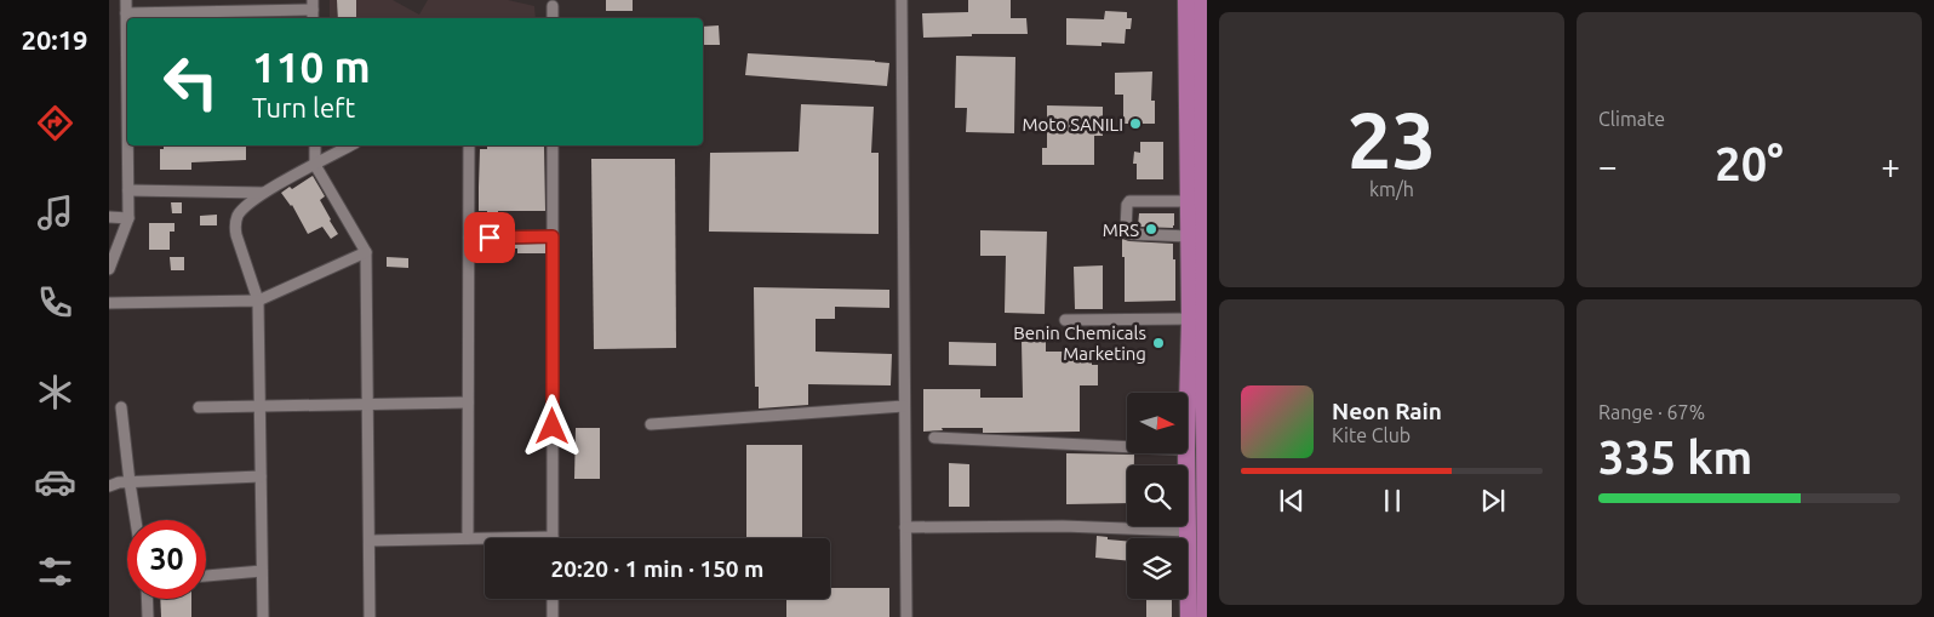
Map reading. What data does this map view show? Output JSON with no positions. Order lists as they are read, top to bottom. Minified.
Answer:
{"places":["Moto SANILI","MRS","Benin Chemicals Marketing"],"north":"right","page":{"tabs":"20:19","tile":[["23","km/h"],"Climate",["Range · 67%","335 km"]],"turn":["110 m","Turn left"],"heat":["−","20°","+"],"song":["Neon Rain","Kite Club"],"limit":"30","trip":"20:20 · 1 min · 150 m"}}
